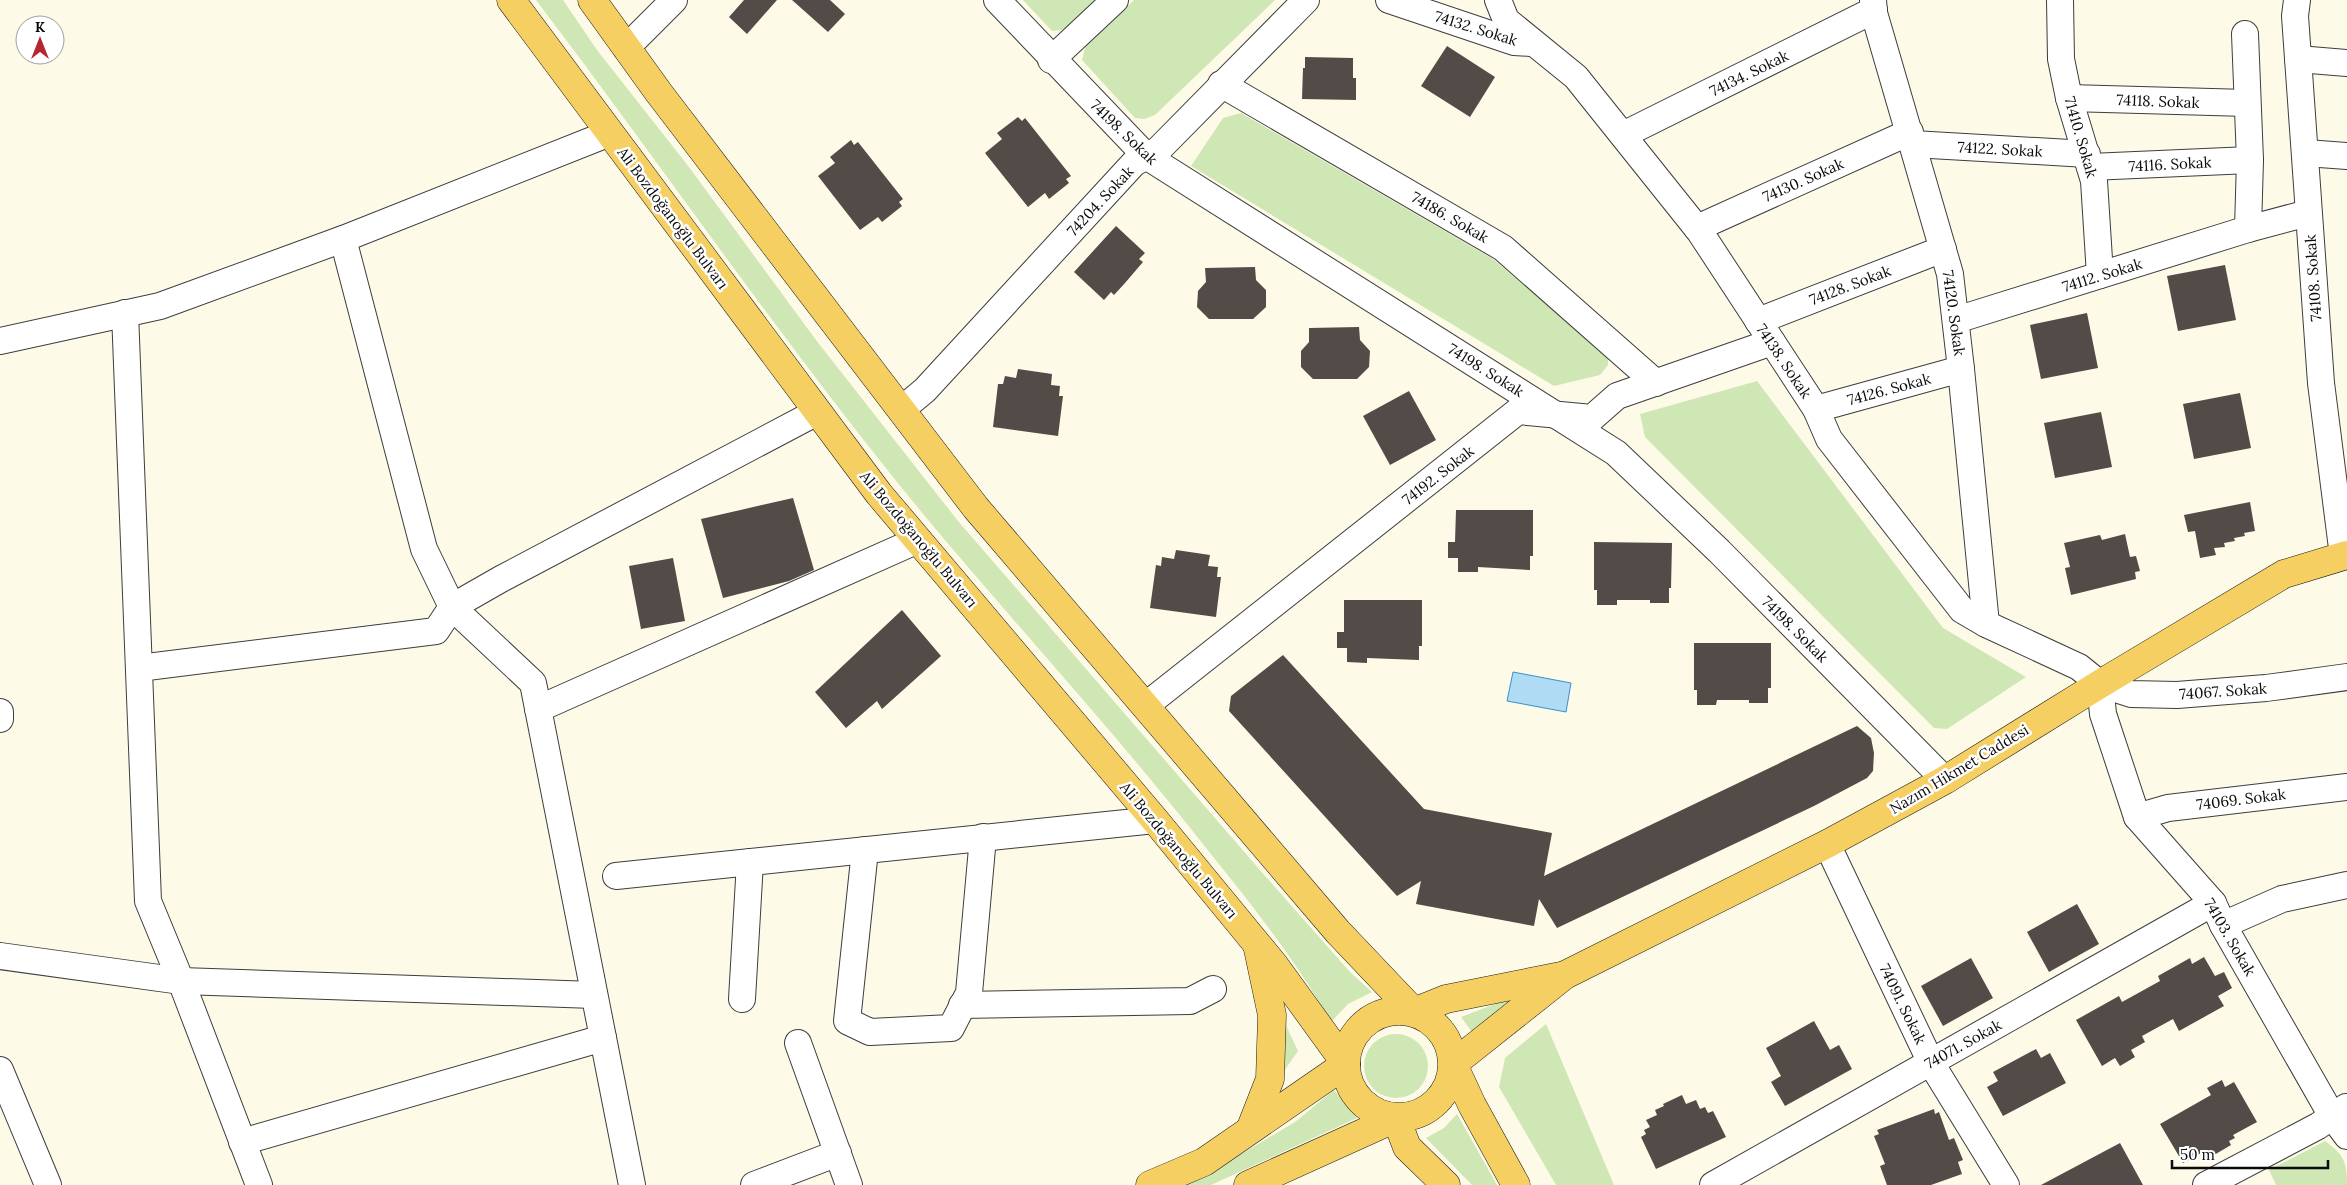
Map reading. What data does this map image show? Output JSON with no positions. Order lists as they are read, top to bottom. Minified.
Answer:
{"streets":{"main road":["Ali Bozdoğanoğlu Bulvarı","Nazım Hikmet Caddesi"],"street":["74132. Sokak","74134. Sokak","74118. Sokak","74198. Sokak","71410. Sokak","74122. Sokak","74116. Sokak","74130. Sokak","74204. Sokak","74186. Sokak","74112. Sokak","74108. Sokak","74128. Sokak","74120. Sokak","74138. Sokak","74126. Sokak","74192. Sokak","74067. Sokak","74069. Sokak","74103. Sokak","74091. Sokak","74071. Sokak"]},"crossings":[["74132. Sokak","74138. Sokak"],["74134. Sokak","74120. Sokak"],["74134. Sokak","74138. Sokak"],["74118. Sokak","71410. Sokak"],["74198. Sokak","74204. Sokak"],["74198. Sokak","74192. Sokak"],["74198. Sokak","Nazım Hikmet Caddesi"],["71410. Sokak","74122. Sokak"],["71410. Sokak","74116. Sokak"],["71410. Sokak","74112. Sokak"],["74122. Sokak","74116. Sokak"],["74122. Sokak","74130. Sokak"],["74122. Sokak","74120. Sokak"],["74130. Sokak","74120. Sokak"],["74130. Sokak","74138. Sokak"],["74204. Sokak","74186. Sokak"],["74186. Sokak","74192. Sokak"],["74112. Sokak","74108. Sokak"],["74112. Sokak","74120. Sokak"],["74108. Sokak","Nazım Hikmet Caddesi"],["74128. Sokak","74120. Sokak"],["74128. Sokak","74138. Sokak"],["74128. Sokak","74192. Sokak"],["74120. Sokak","74138. Sokak"],["74120. Sokak","74126. Sokak"],["74138. Sokak","74126. Sokak"],["74138. Sokak","74192. Sokak"],["74138. Sokak","74067. Sokak"],["74138. Sokak","Nazım Hikmet Caddesi"],["74138. Sokak","74103. Sokak"],["74067. Sokak","Nazım Hikmet Caddesi"],["74067. Sokak","74103. Sokak"],["Nazım Hikmet Caddesi","74103. Sokak"],["Nazım Hikmet Caddesi","74091. Sokak"],["74069. Sokak","74103. Sokak"],["74103. Sokak","74071. Sokak"],["74091. Sokak","74071. Sokak"]],"scale_bar":"50 m","north":"top"}
